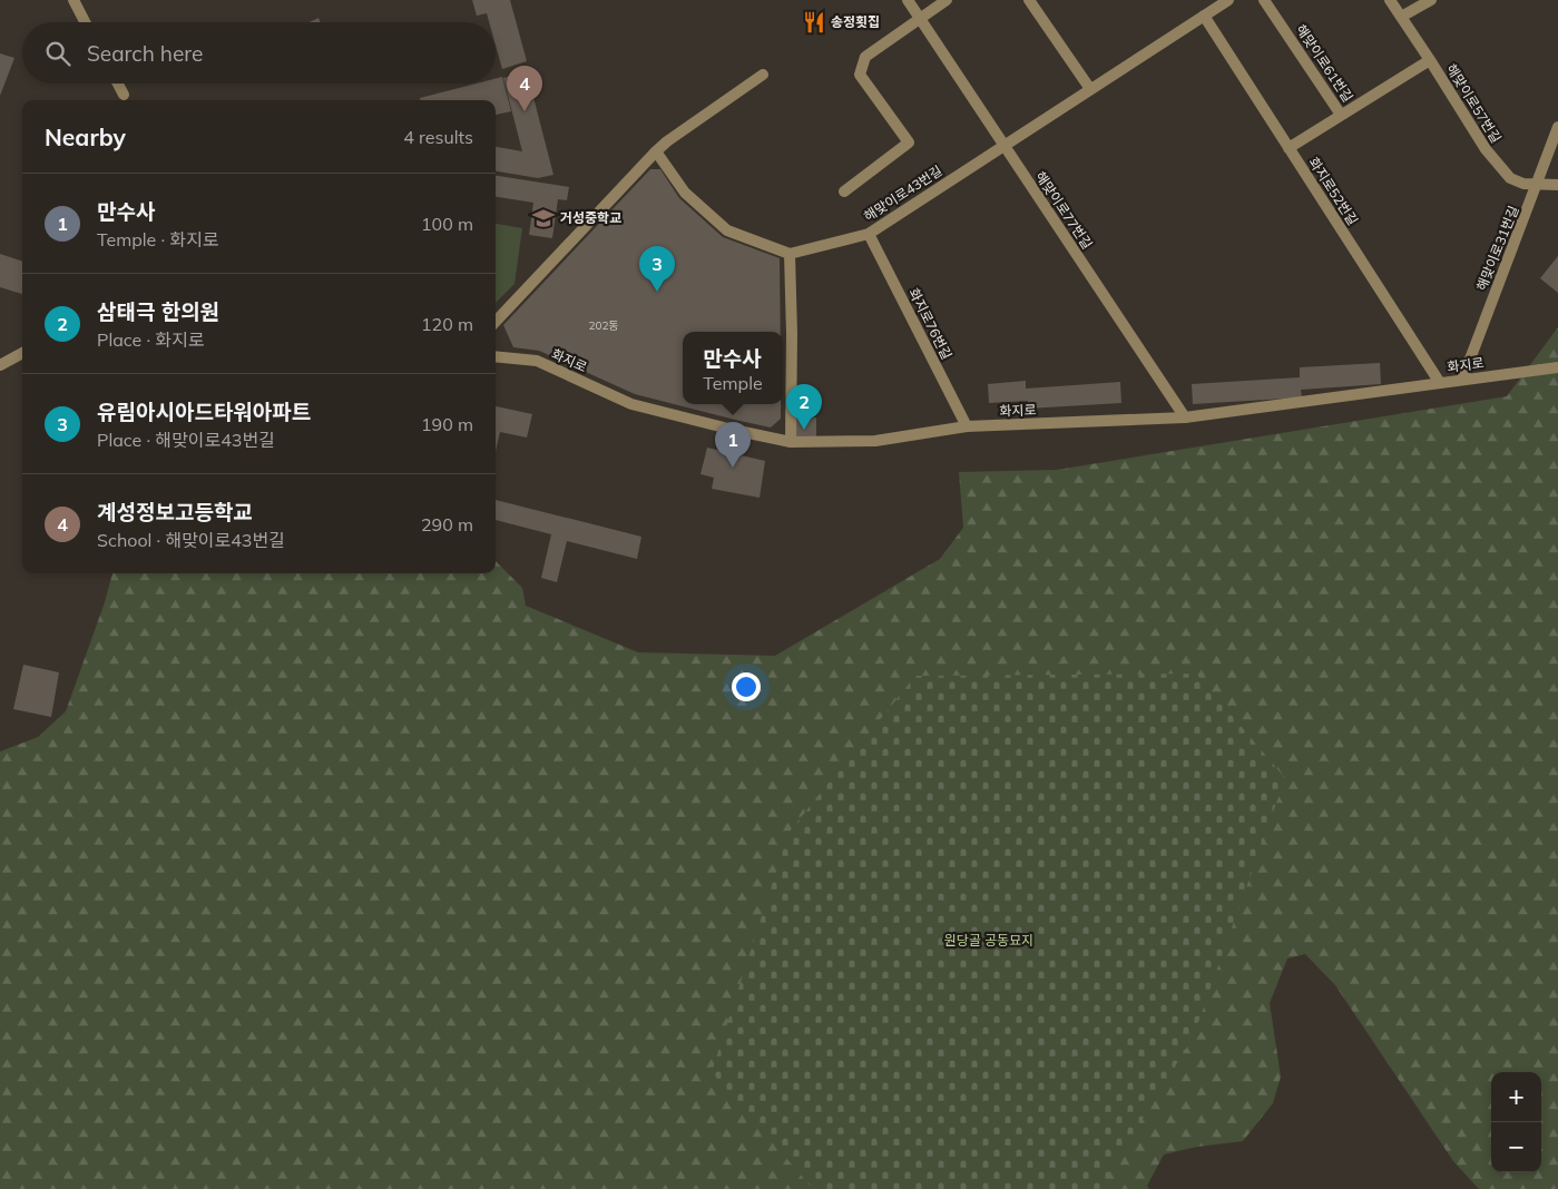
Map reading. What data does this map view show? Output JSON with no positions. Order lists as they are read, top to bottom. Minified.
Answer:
{"streets":{"street":["해맞이로61번길","해맞이로57번길","화지로52번길","해맞이로43번길","해맞이로77번길","해맞이로31번길","화지로76번길","화지로"]},"crossings":[["해맞이로57번길","해맞이로31번길"],["화지로52번길","해맞이로43번길"],["화지로52번길","화지로"],["해맞이로43번길","해맞이로77번길"],["해맞이로43번길","화지로76번길"],["해맞이로77번길","화지로"],["해맞이로31번길","화지로"],["화지로76번길","화지로"]],"parks":["원당골 공동묘지"],"places":{"restaurant":["송정횟집"],"school or university":["거성중학교"]},"house_numbers":["202동"],"page":{"search":"Search here","pins":["4","3","2","1"],"heading":["Nearby","4 results"],"list":[{"mark":"1","name":"만수사","note":"Temple · 화지로","value":"100 m"},{"mark":"2","name":"삼태극 한의원","note":"Place · 화지로","value":"120 m"},{"mark":"3","name":"유림아시아드타워아파트","note":"Place · 해맞이로43번길","value":"190 m"},{"mark":"4","name":"계성정보고등학교","note":"School · 해맞이로43번길","value":"290 m"}],"popup":["만수사","Temple"],"map_buttons":["+","−"]}}
